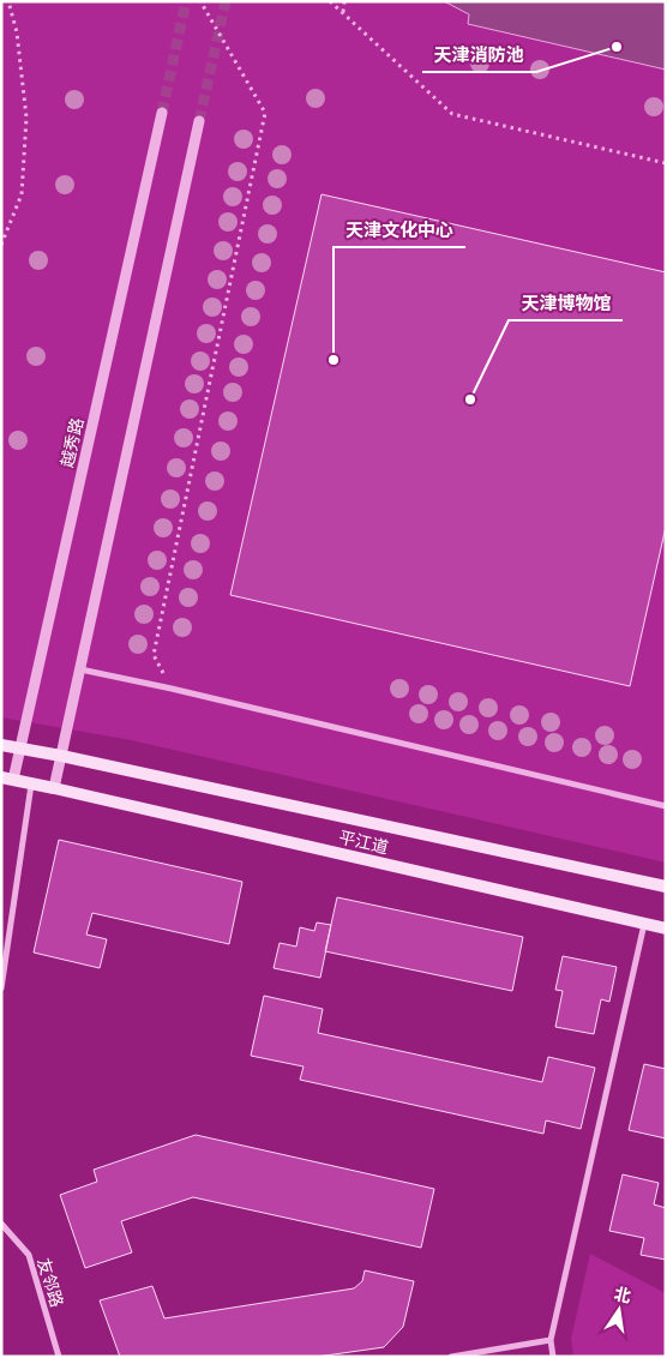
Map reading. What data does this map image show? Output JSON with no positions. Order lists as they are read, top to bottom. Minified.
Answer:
{"streets":{"main road":["平江道"],"street":["越秀路","友邻路"]},"crossings":[["越秀路","平江道"]],"places":["天津消防池","天津文化中心","天津博物馆"],"north":"top"}
